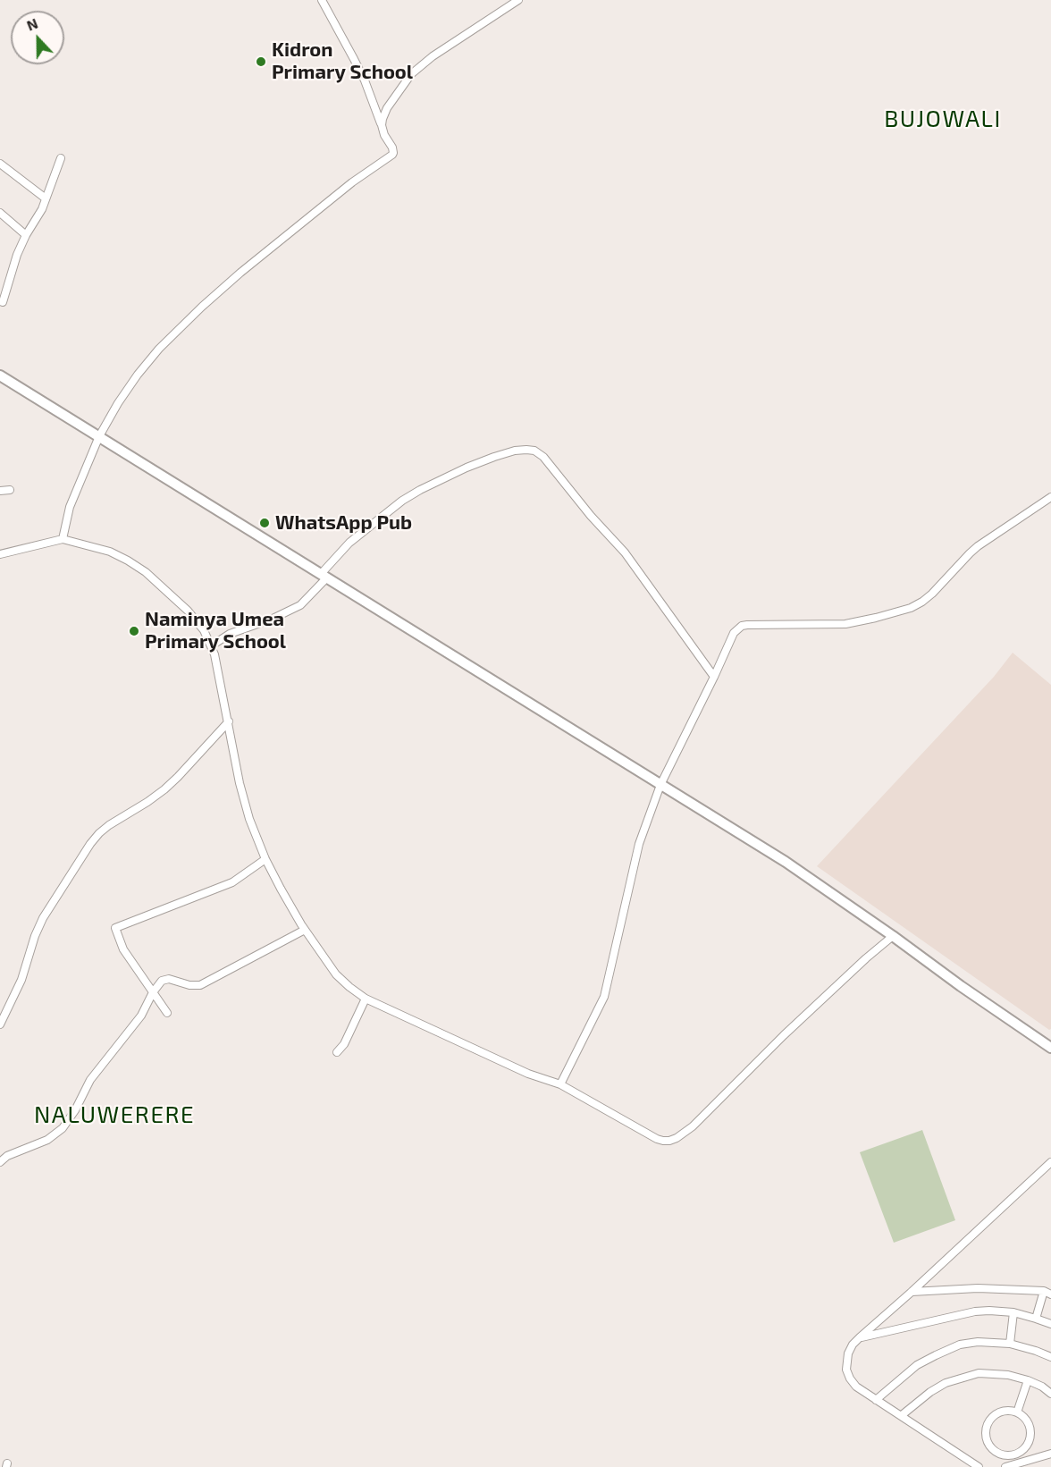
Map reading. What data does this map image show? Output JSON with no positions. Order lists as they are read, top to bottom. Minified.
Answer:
{"districts":["BUJOWALI","NALUWERERE"],"places":["Kidron Primary School","WhatsApp Pub","Naminya Umea Primary School"],"north":"top"}
